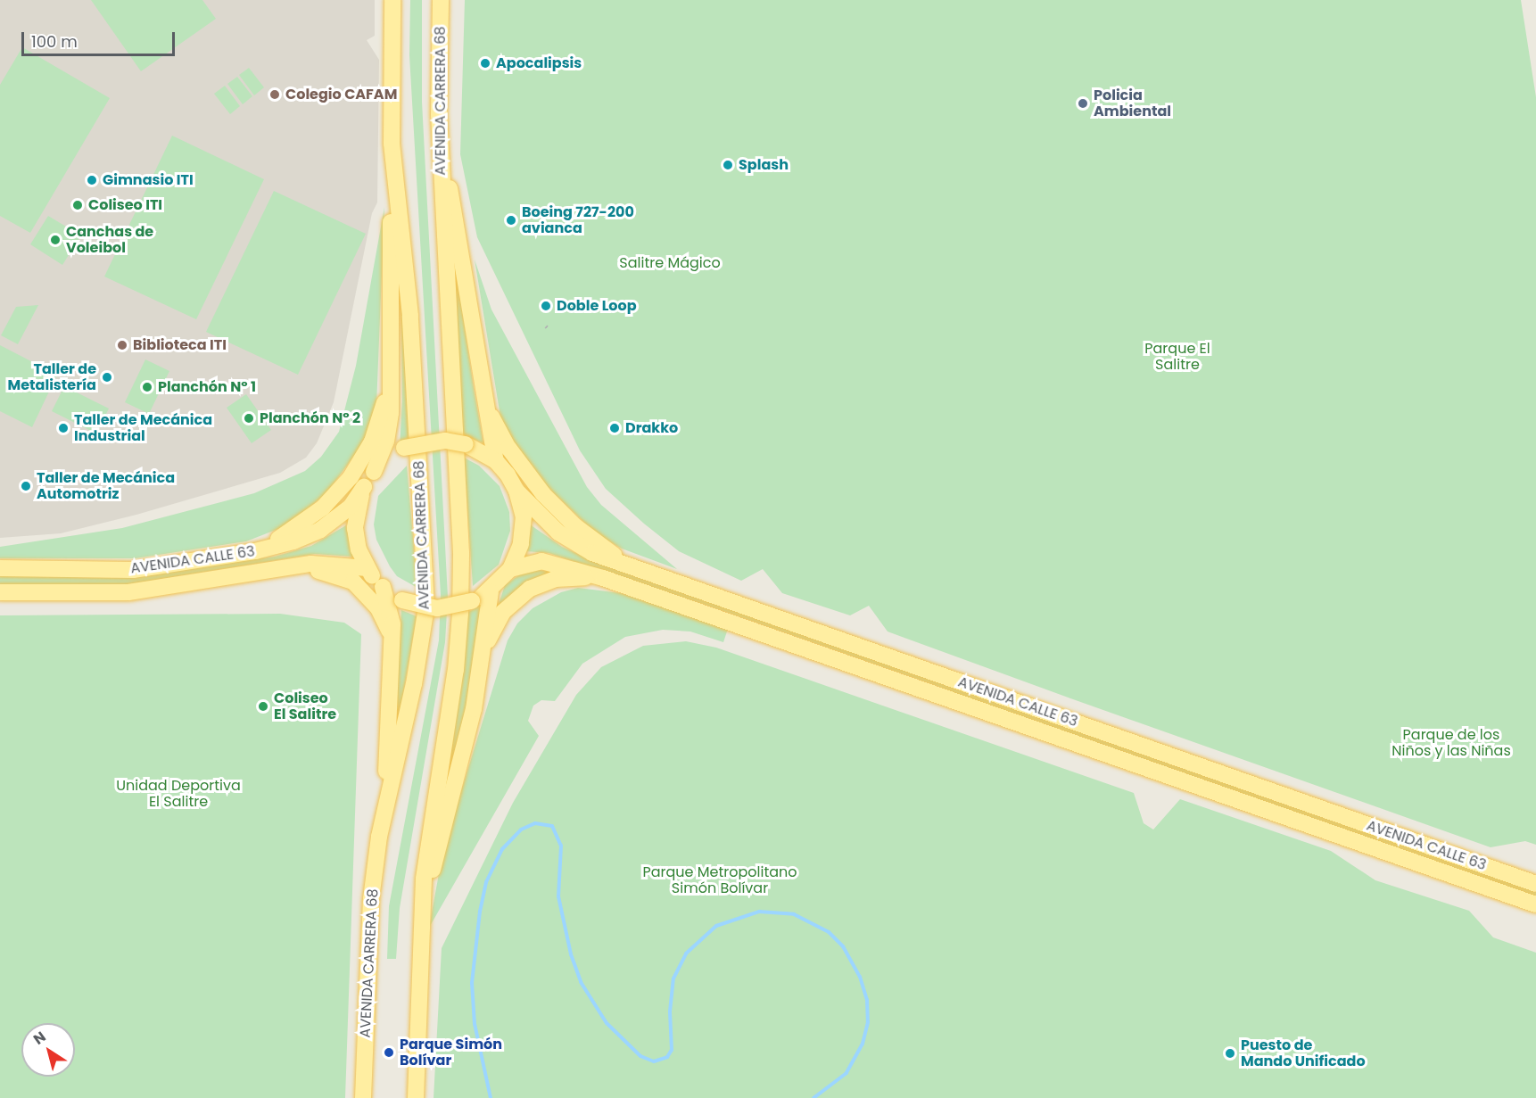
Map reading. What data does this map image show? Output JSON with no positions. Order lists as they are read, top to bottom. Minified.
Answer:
{"streets":{"main road":["AVENIDA CARRERA 68","AVENIDA CALLE 63"]},"parks":["Salitre Mágico","Parque El Salitre","Parque de los Niños y las Niñas","Unidad Deportiva El Salitre","Parque Metropolitano Simón Bolívar"],"places":["Apocalipsis","Colegio CAFAM","Policia Ambiental","Splash","Gimnasio ITI","Coliseo ITI","Boeing 727-200 avianca","Canchas de Voleibol","Doble Loop","Biblioteca ITI","Taller de Metalistería","Planchón Nº 1","Planchón Nº 2","Taller de Mecánica Industrial","Drakko","Taller de Mecánica Automotriz","Coliseo El Salitre","Parque Simón Bolívar","Puesto de Mando Unificado"],"scale_bar":"100 m","north":"top left"}
